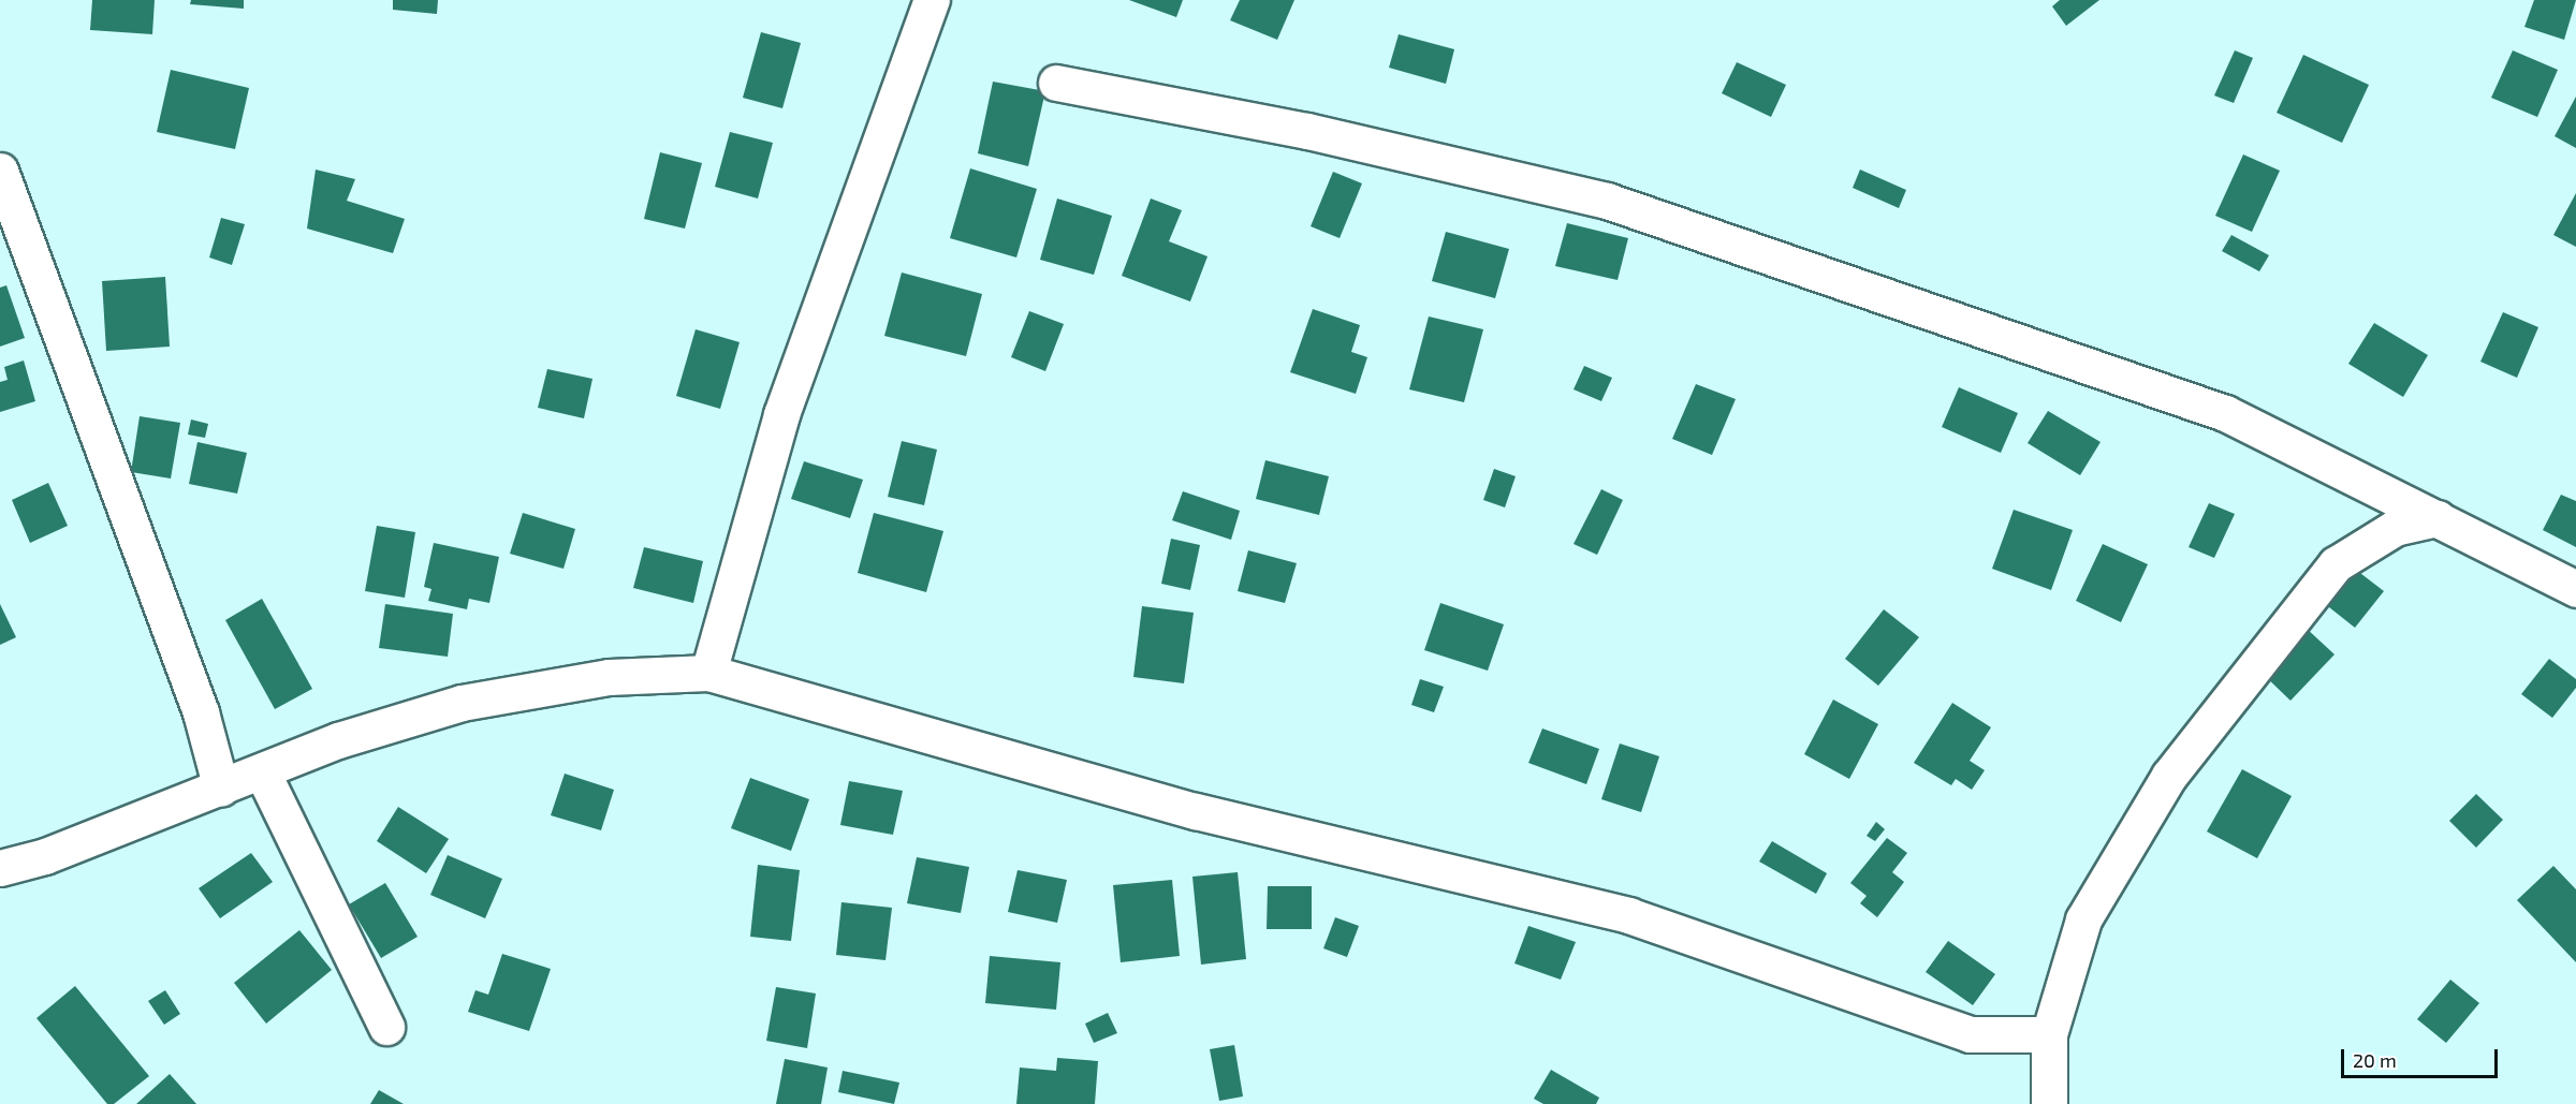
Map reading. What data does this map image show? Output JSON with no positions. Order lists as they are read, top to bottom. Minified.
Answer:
{"scale_bar":"20 m"}
